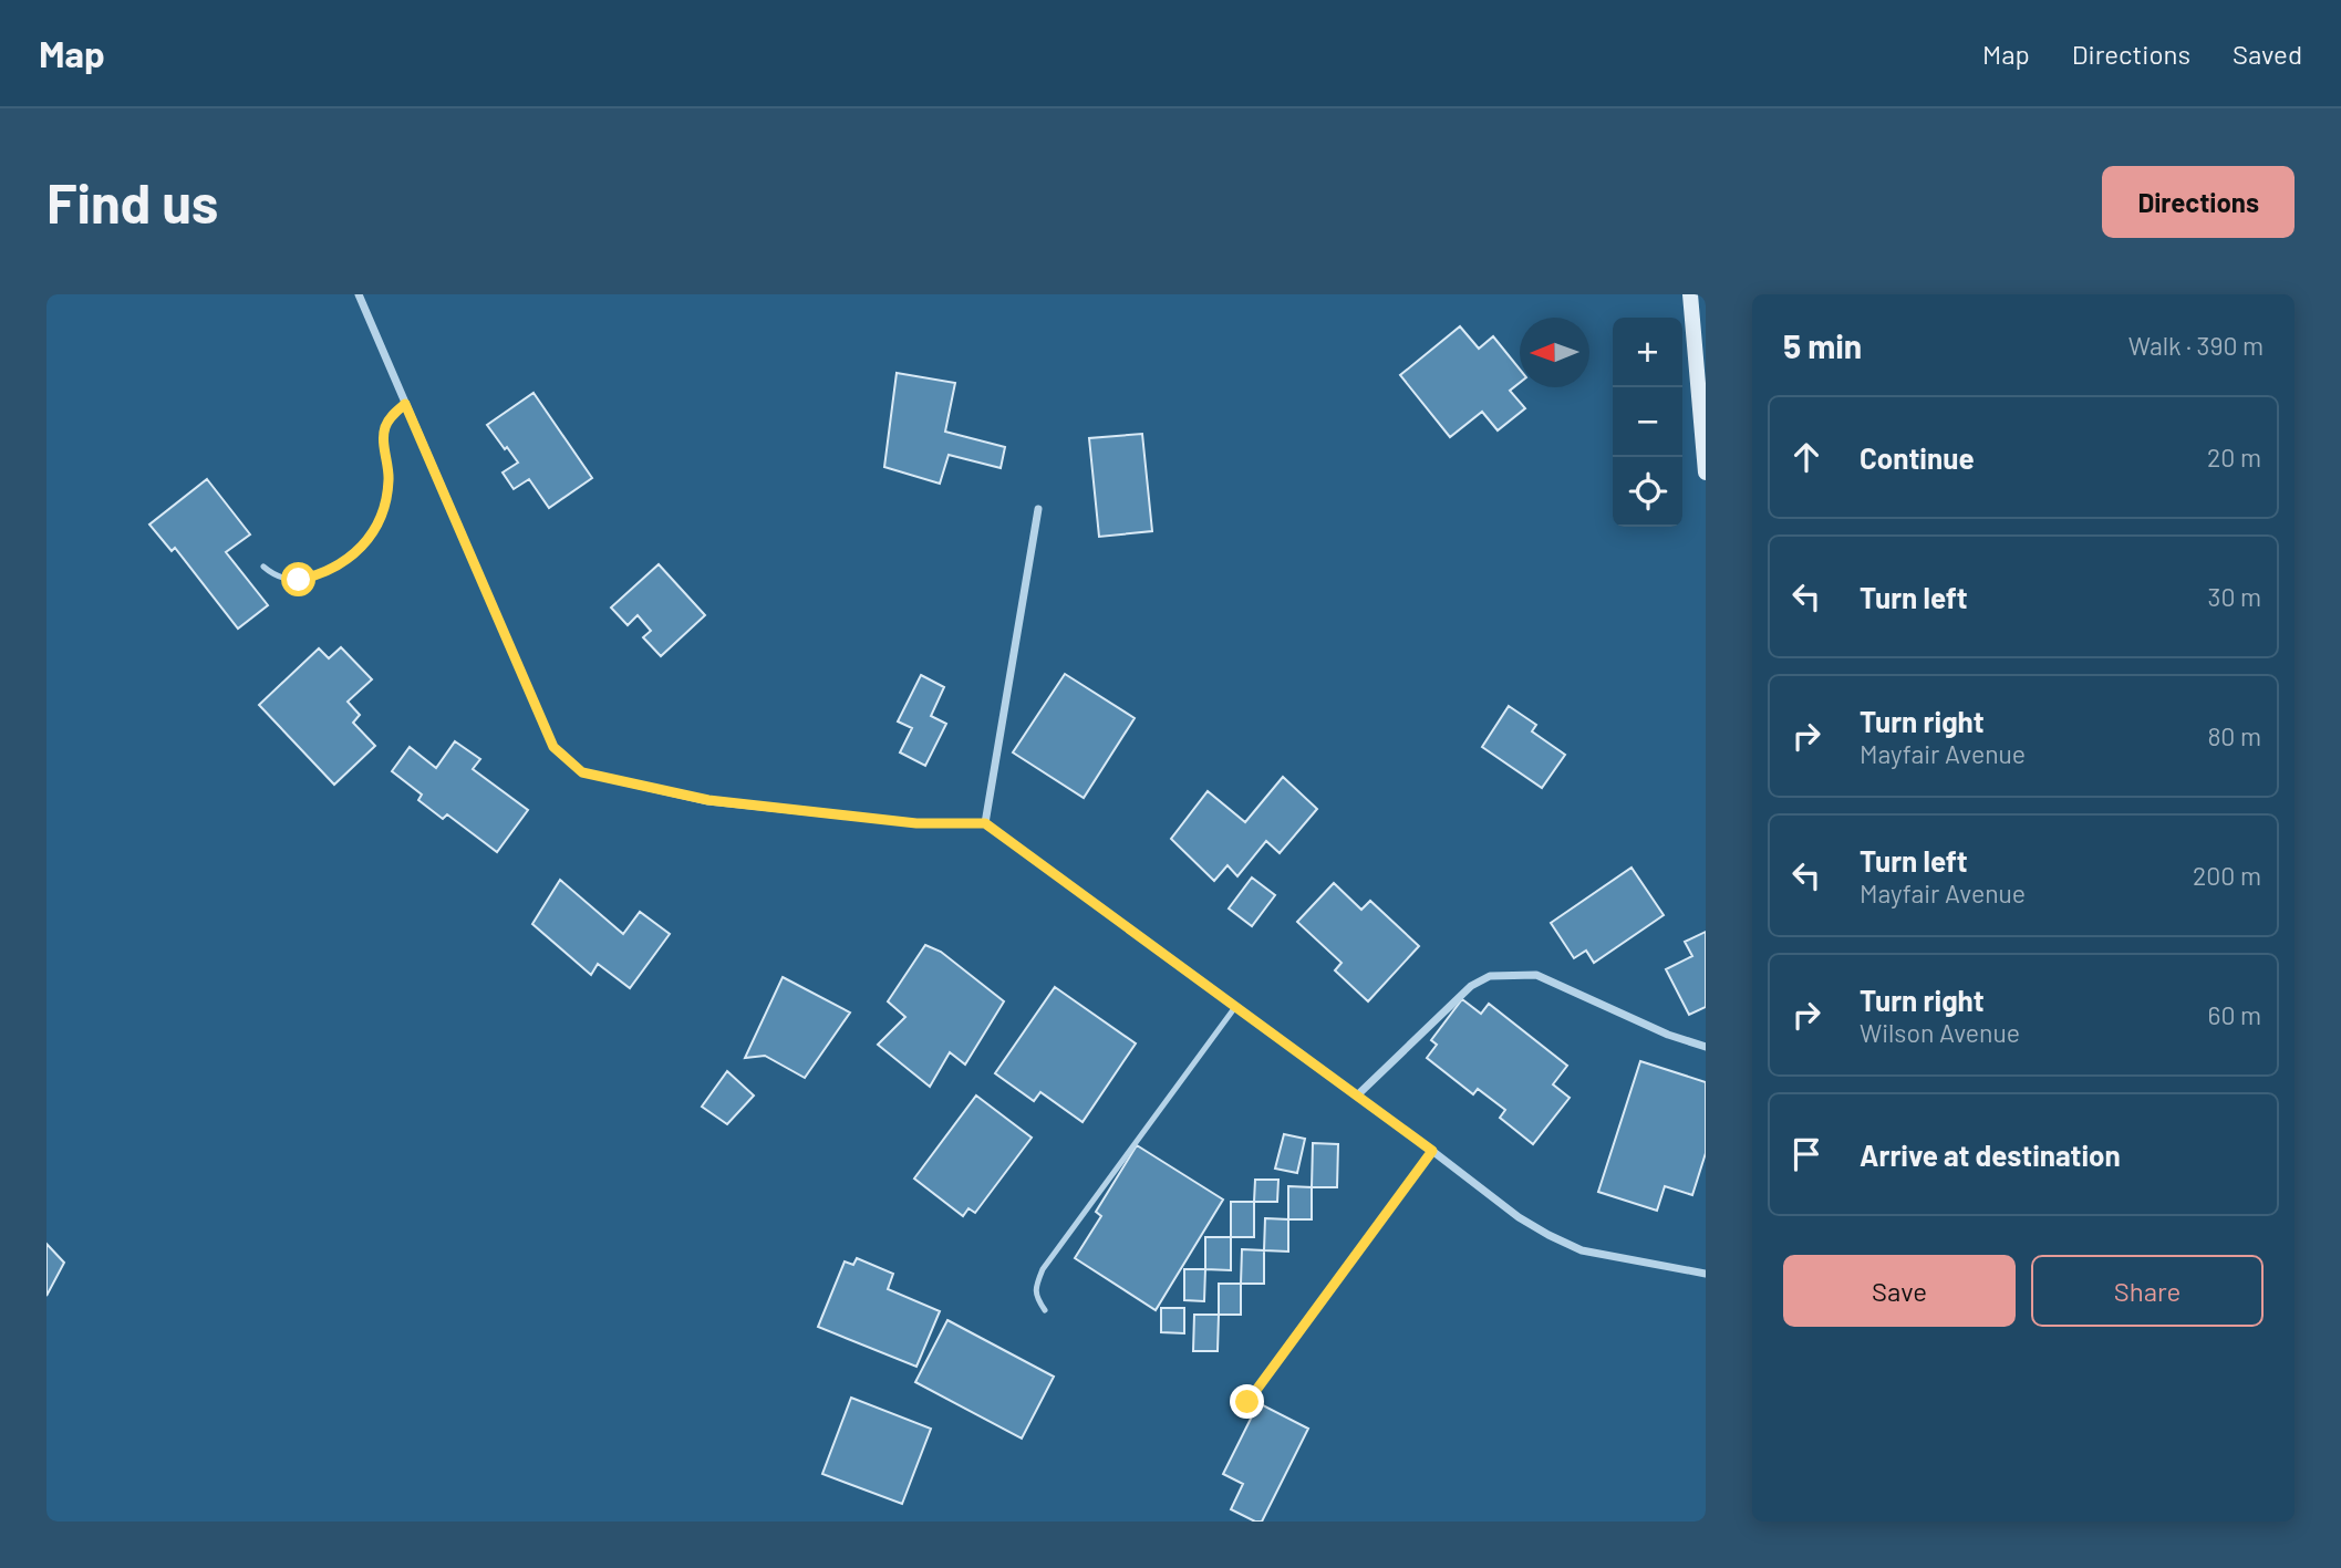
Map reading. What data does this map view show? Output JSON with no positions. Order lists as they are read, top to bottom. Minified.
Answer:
{"north":"left","page":{"header":"Map","nav":["Map","Directions","Saved"],"buttons":["Directions",["Save","Share"]],"title":"Find us","heading":["5 min","Walk · 390 m"],"map_buttons":["+","−"],"list":[["Continue","20 m"],["Turn left","30 m"],["Turn right","Mayfair Avenue","80 m"],["Turn left","Mayfair Avenue","200 m"],["Turn right","Wilson Avenue","60 m"],"Arrive at destination"]}}
